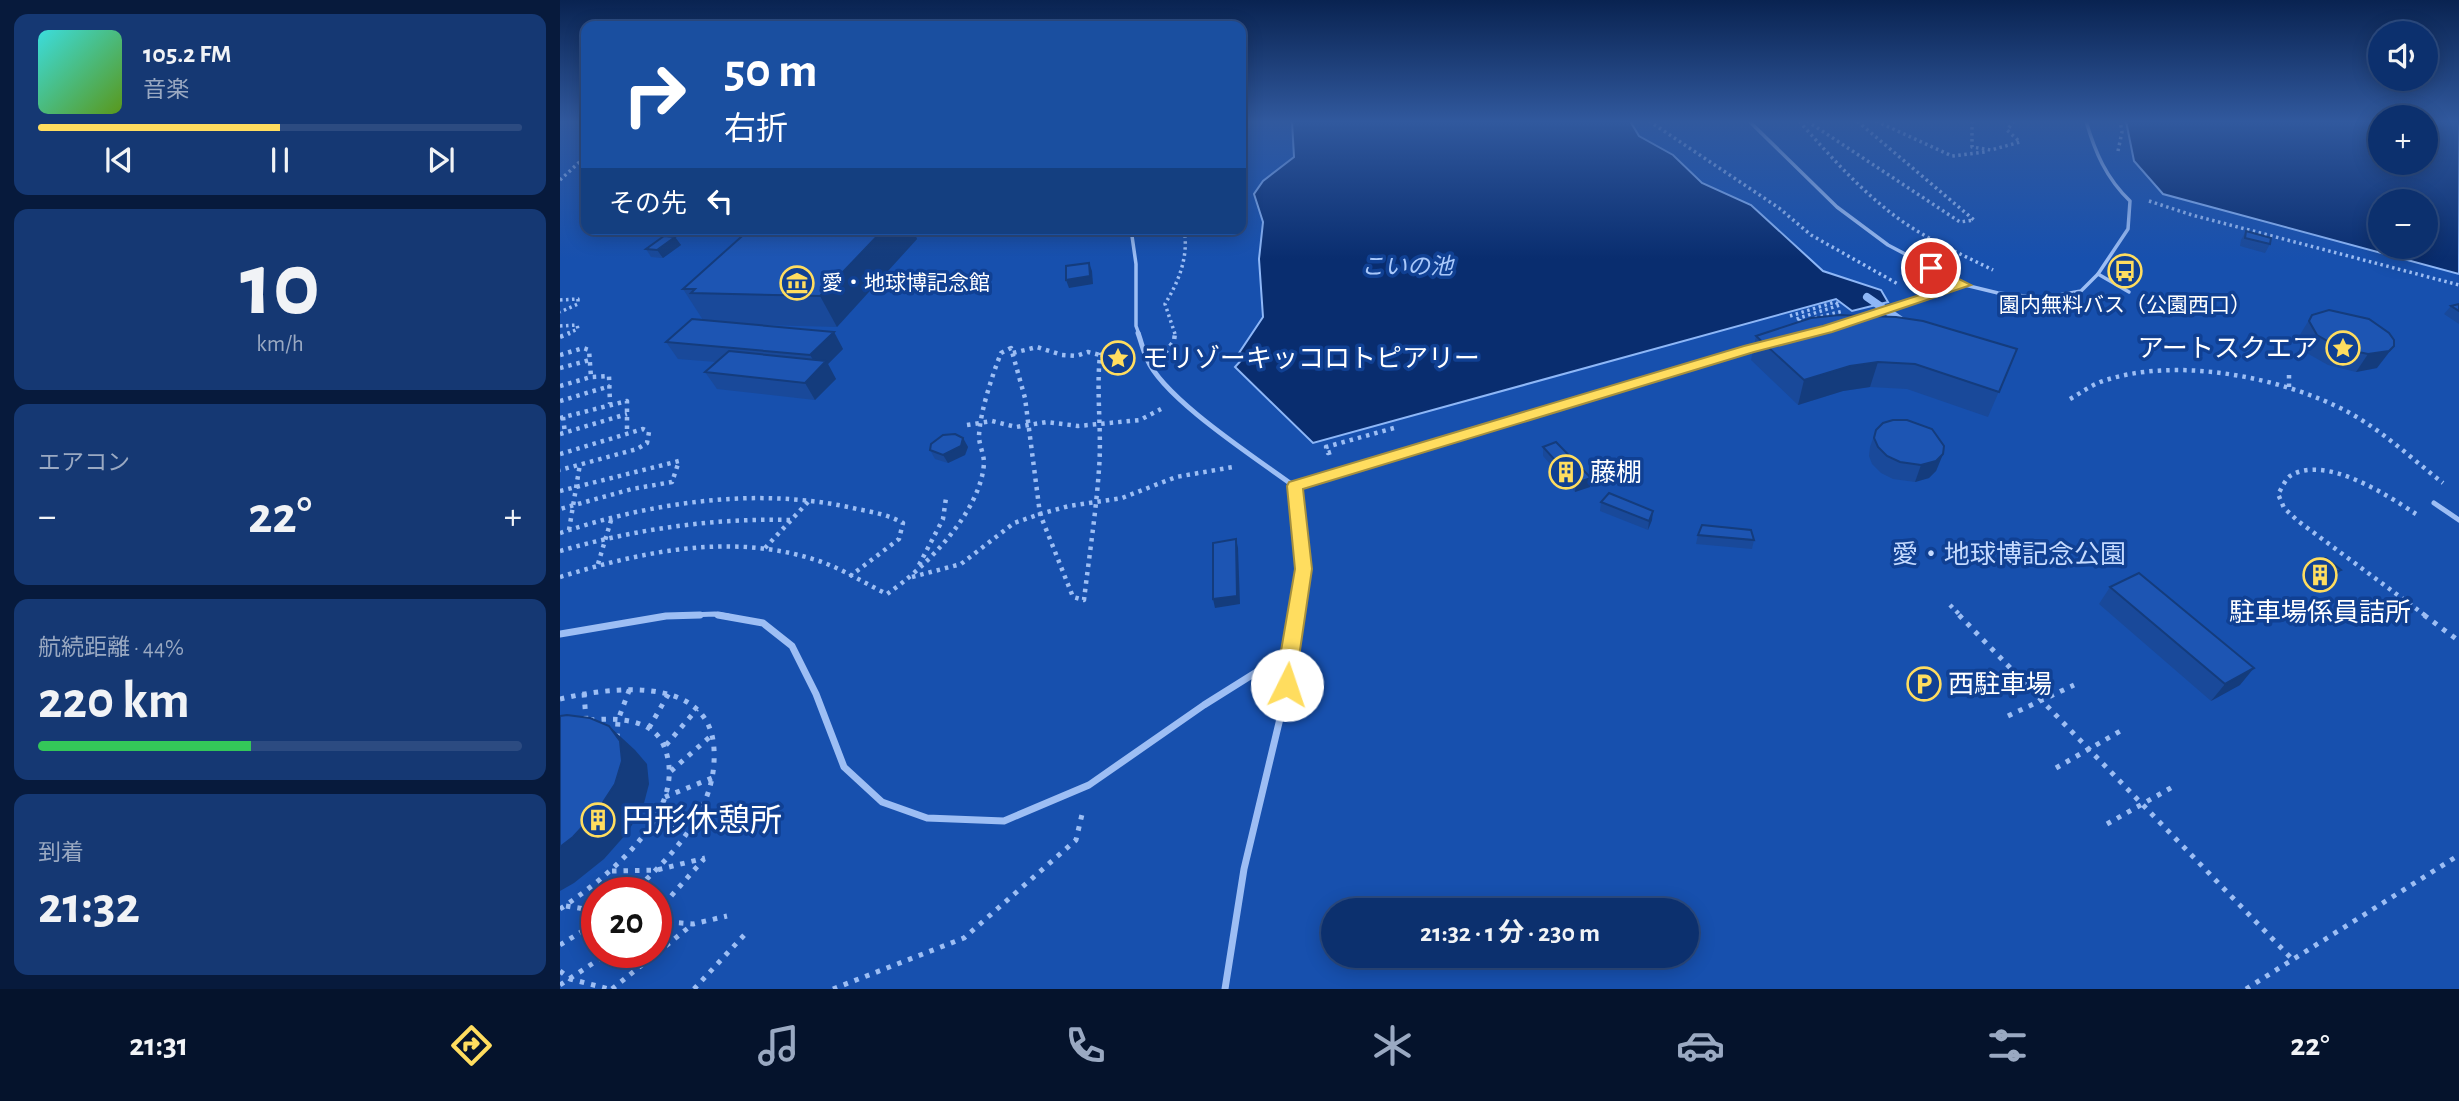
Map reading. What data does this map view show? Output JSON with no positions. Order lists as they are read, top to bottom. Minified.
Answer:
{"water":["こいの池"],"parks":["愛・地球博記念公園"],"places":{"bus stop":["園内無料バス（公園西口）"],"museum":["愛・地球博記念館"],"place":["アートスクエア","モリゾーキッコロトピアリー"],"building":["藤棚","駐車場係員詰所","円形休憩所"],"parking":["西駐車場"]},"page":{"map_buttons":["+","−"],"turn":["50 m","右折"],"song":["105.2 FM","音楽"],"then":"その先","tile":[["10","km/h"],"エアコン",["航続距離 · 44%","220 km"],["到着","21:32"]],"heat":["−","22°","+"],"limit":"20","trip":"21:32 · 1 分 · 230 m","tabs":["21:31","22°"]}}
